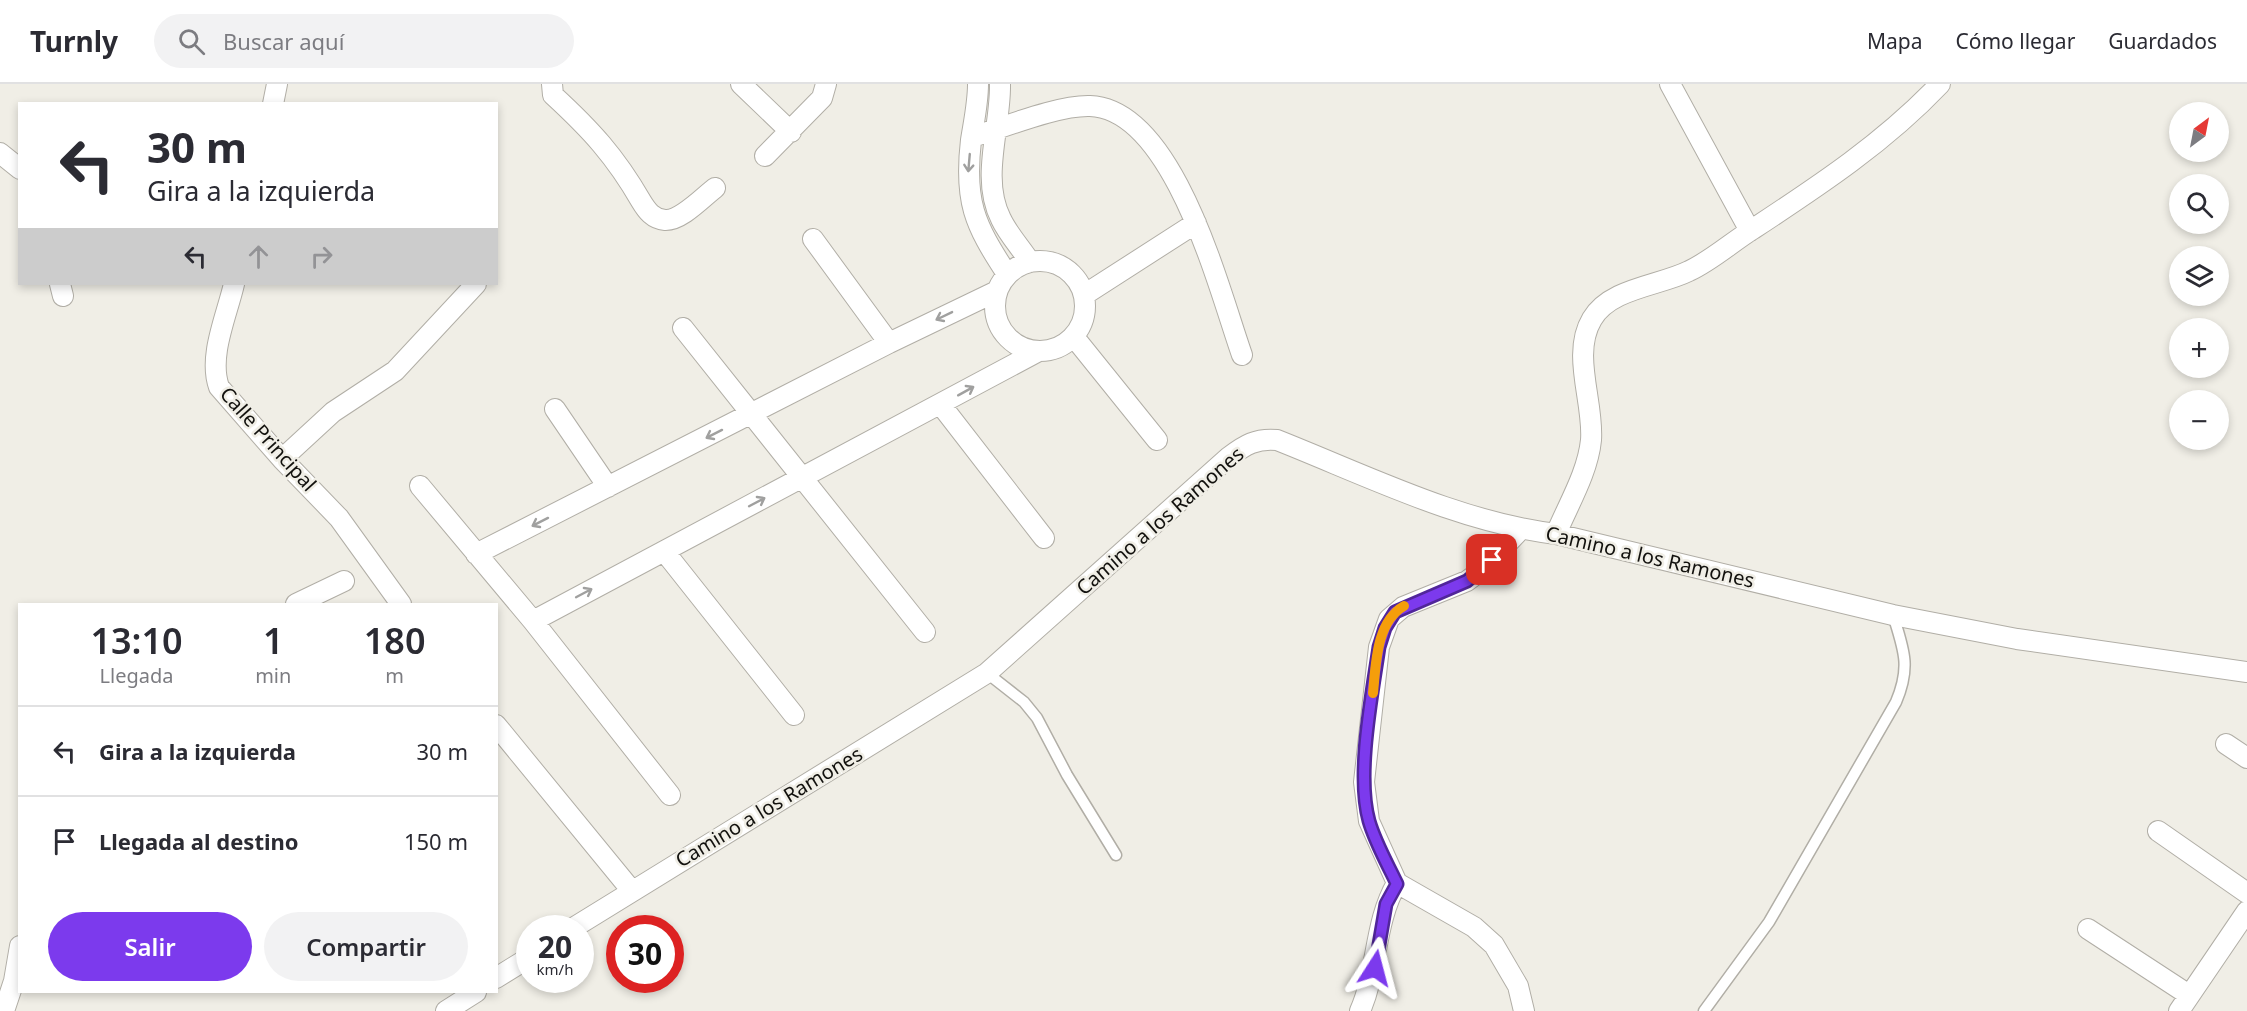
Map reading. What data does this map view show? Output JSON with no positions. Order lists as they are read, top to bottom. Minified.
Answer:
{"streets":{"street":["Calle Principal","Camino a los Ramones"]},"north":"top right","page":{"header":"Turnly","search":"Buscar aquí","nav":["Mapa","Cómo llegar","Guardados"],"map_buttons":["+","−"],"turn":["30 m","Gira a la izquierda"],"eta":["13:10","Llegada","1","min","180","m"],"list":[{"name":"Gira a la izquierda","value":"30 m"},{"name":"Llegada al destino","value":"150 m"}],"buttons":["Salir","Compartir"],"speed":"20 km/h","limit":"30"}}
